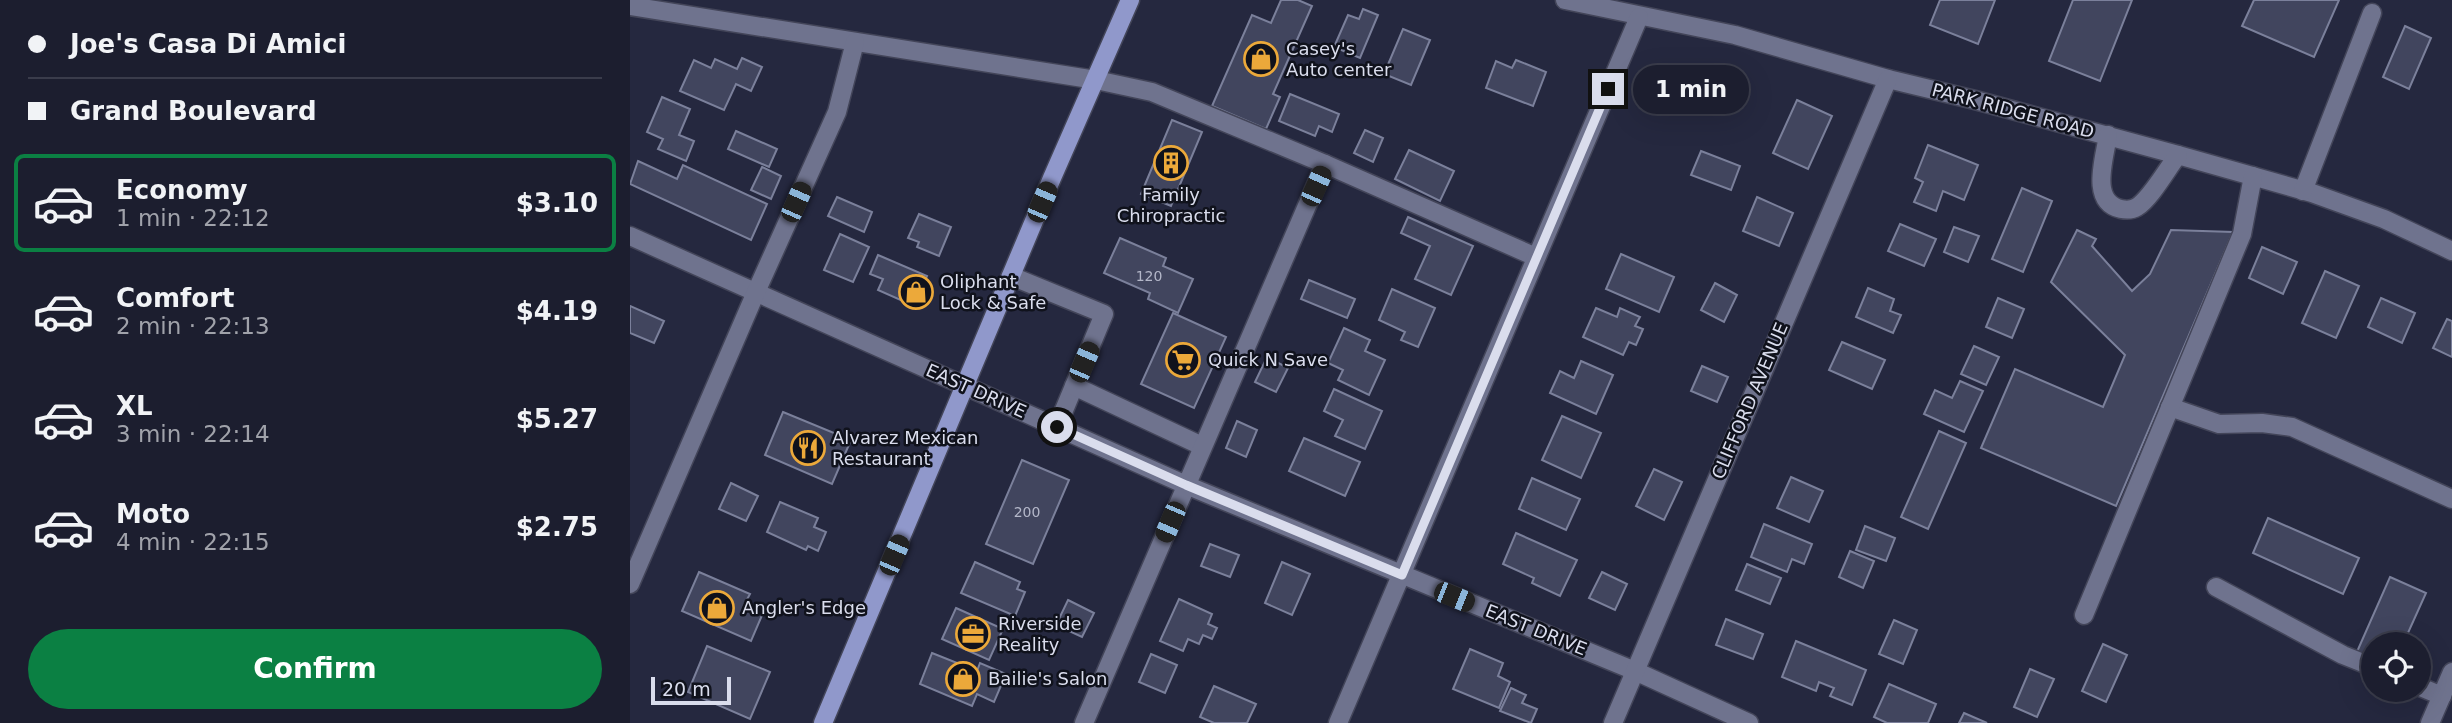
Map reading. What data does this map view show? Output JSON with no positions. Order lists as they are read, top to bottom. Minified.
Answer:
{"streets":{"street":["PARK RIDGE ROAD","EAST DRIVE","CLIFFORD AVENUE"]},"crossings":[["PARK RIDGE ROAD","CLIFFORD AVENUE"],["EAST DRIVE","CLIFFORD AVENUE"]],"places":{"shop":["Casey's Auto center","Oliphant Lock & Safe","Angler's Edge","Bailie's Salon"],"building":["Family Chiropractic"],"supermarket":["Quick N Save"],"restaurant":["Alvarez Mexican Restaurant"],"office":["Riverside Reality"]},"house_numbers":["120","200"],"scale_bar":"20 m","page":{"banner":["Joe's Casa Di Amici","Grand Boulevard"],"bubble":"1 min","list":[{"name":"Economy","note":"1 min · 22:12","value":"$3.10"},{"name":"Comfort","note":"2 min · 22:13","value":"$4.19"},{"name":"XL","note":"3 min · 22:14","value":"$5.27"},{"name":"Moto","note":"4 min · 22:15","value":"$2.75"}],"buttons":"Confirm","scale":"20 m"}}
